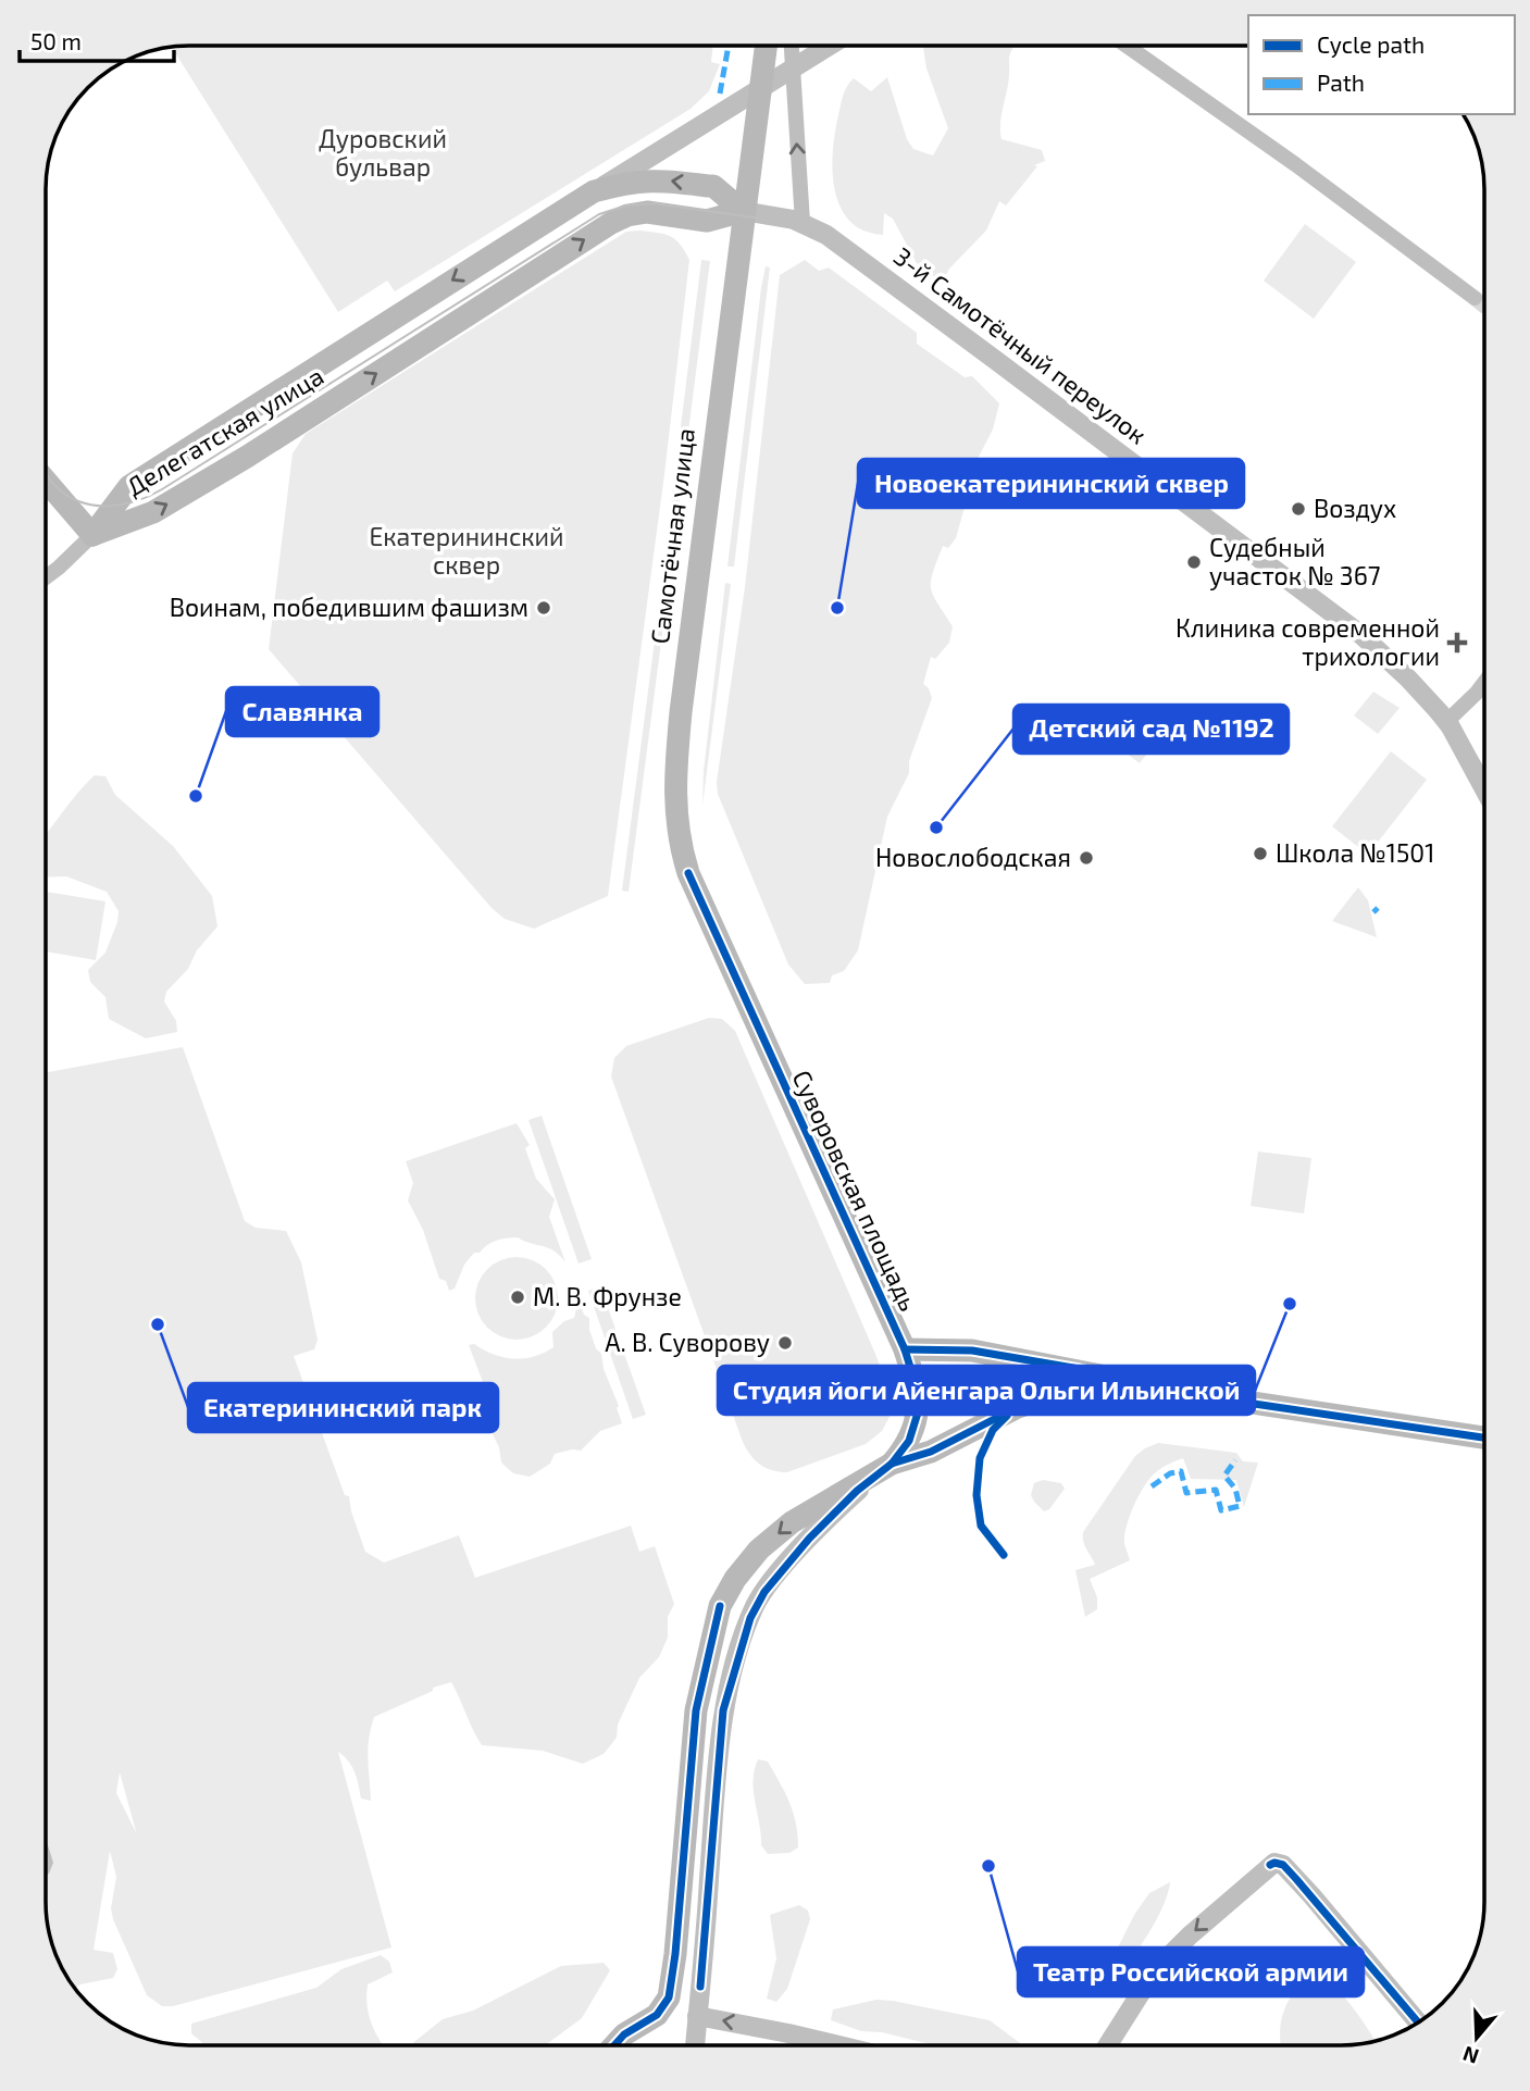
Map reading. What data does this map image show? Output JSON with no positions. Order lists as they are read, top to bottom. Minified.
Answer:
{"streets":{"main road":["Делегатская улица","Самотёчная улица","Суворовская площадь"],"street":["3-й Самотёчный переулок"]},"crossings":[["3-й Самотёчный переулок","Делегатская улица"],["3-й Самотёчный переулок","Самотёчная улица"],["Делегатская улица","Самотёчная улица"],["Самотёчная улица","Суворовская площадь"]],"parks":["Дуровский бульвар","Екатерининский сквер"],"places":{"other":["Воздух","Судебный участок № 367","Воинам, победившим фашизм","Новоекатерининский сквер","Славянка","Детский сад №1192","Школа №1501","Новослободская","М. В. Фрунзе","Студия йоги Айенгара Ольги Ильинской","Екатерининский парк","А. В. Суворову","Театр Российской армии"],"health":["Клиника современной трихологии"]},"legend":["Cycle path","Path"],"scale_bar":"50 m","north":"bottom"}
